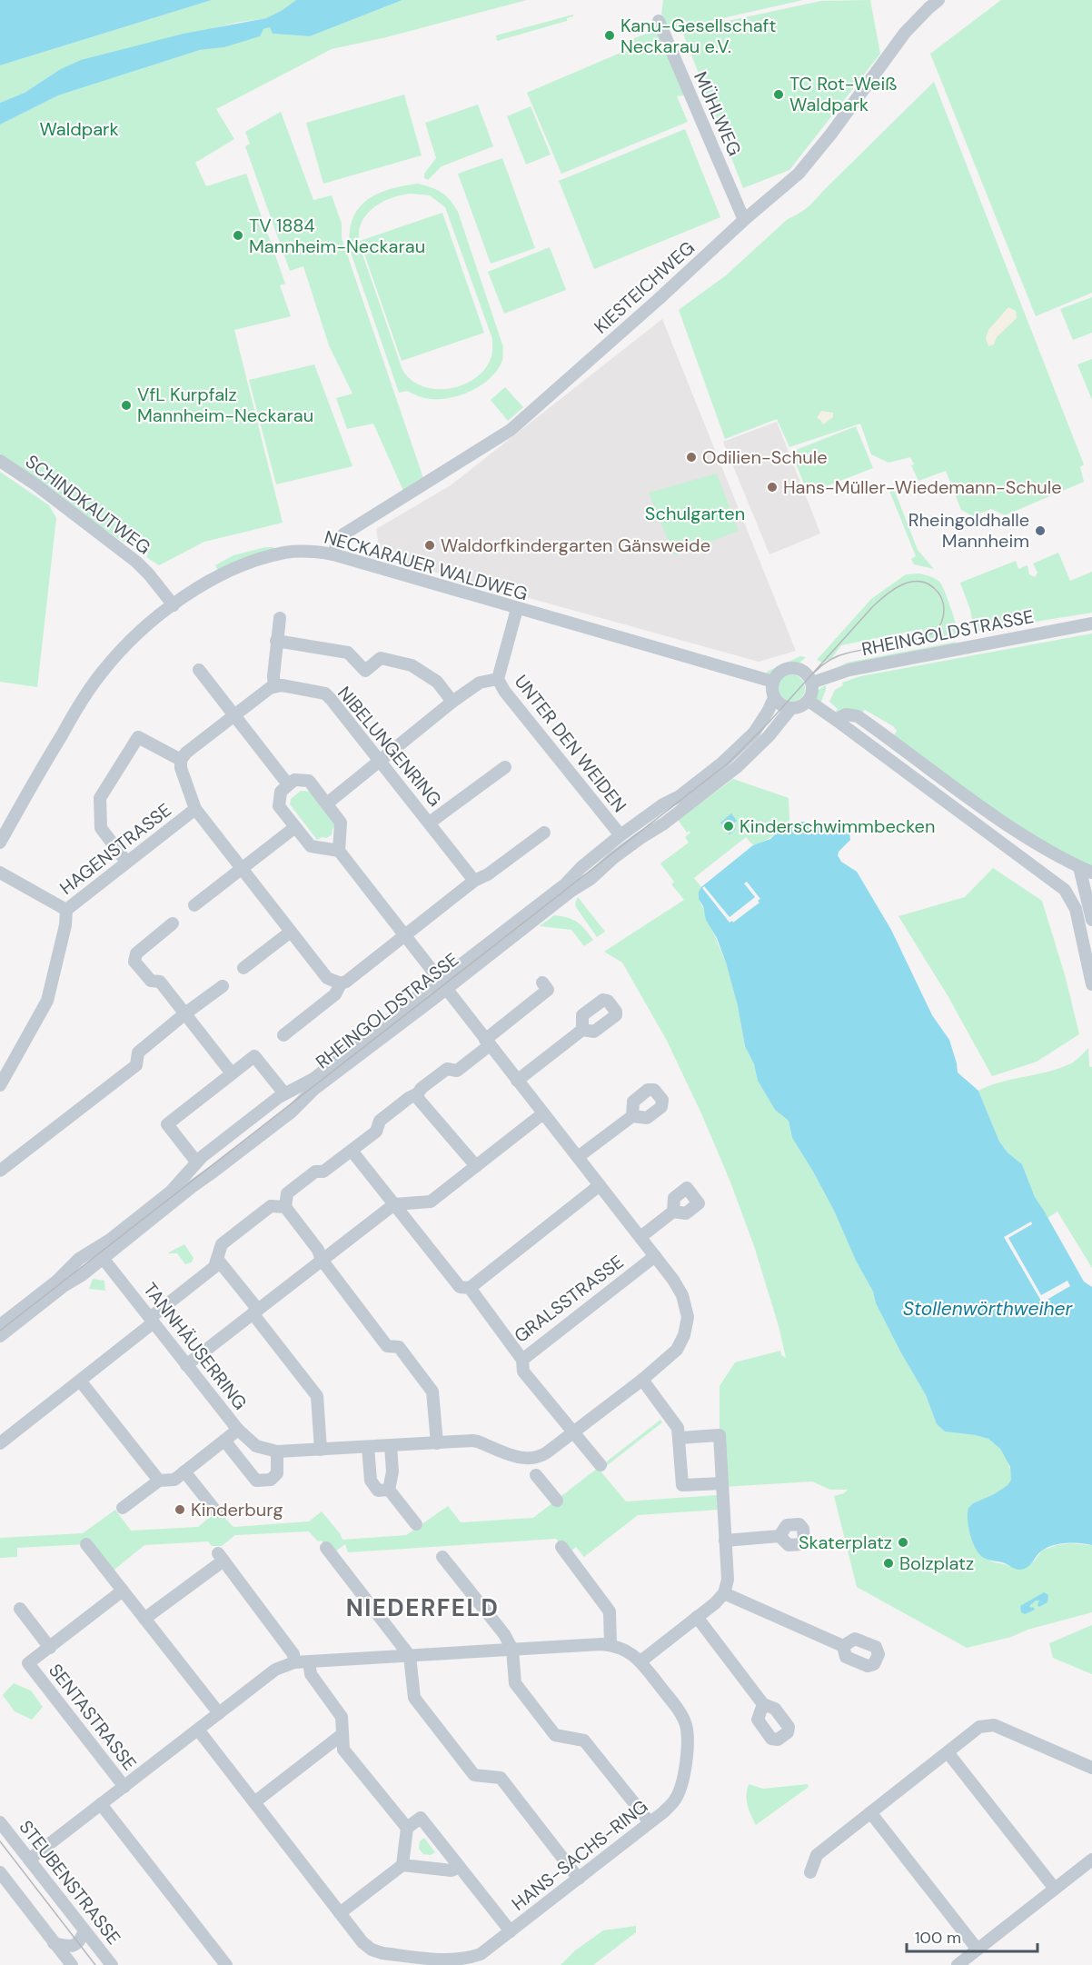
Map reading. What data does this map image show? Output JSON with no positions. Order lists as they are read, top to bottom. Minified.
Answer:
{"streets":{"street":["MÜHLWEG","KIESTEICHWEG","SCHINDKAUTWEG","NECKARAUER WALDWEG","RHEINGOLDSTRASSE","UNTER DEN WEIDEN","NIBELUNGENRING","HAGENSTRASSE","GRALSSTRASSE","TANNHÄUSERRING","SENTASTRASSE","HANS-SACHS-RING","STEUBENSTRASSE"]},"crossings":[["MÜHLWEG","KIESTEICHWEG"],["KIESTEICHWEG","NECKARAUER WALDWEG"],["SCHINDKAUTWEG","NECKARAUER WALDWEG"],["NECKARAUER WALDWEG","RHEINGOLDSTRASSE"],["NECKARAUER WALDWEG","UNTER DEN WEIDEN"],["RHEINGOLDSTRASSE","UNTER DEN WEIDEN"],["RHEINGOLDSTRASSE","TANNHÄUSERRING"],["GRALSSTRASSE","TANNHÄUSERRING"],["SENTASTRASSE","HANS-SACHS-RING"],["HANS-SACHS-RING","STEUBENSTRASSE"]],"districts":["NIEDERFELD"],"water":["Stollenwörthweiher"],"parks":["Waldpark","Schulgarten"],"places":["Kanu-Gesellschaft Neckarau e.V.","TC Rot-Weiß Waldpark","TV 1884 Mannheim-Neckarau","VfL Kurpfalz Mannheim-Neckarau","Odilien-Schule","Hans-Müller-Wiedemann-Schule","Rheingoldhalle Mannheim","Waldorfkindergarten Gänsweide","Kinderschwimmbecken","Kinderburg","Skaterplatz","Bolzplatz"],"scale_bar":"100 m"}
